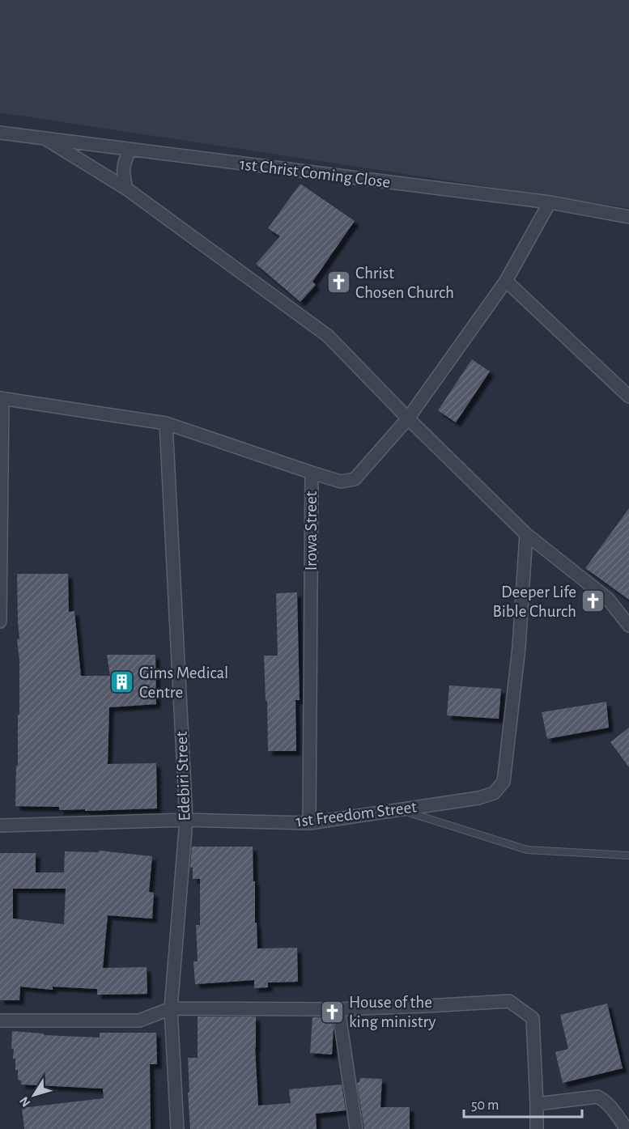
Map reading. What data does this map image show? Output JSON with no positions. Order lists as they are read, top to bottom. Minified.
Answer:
{"streets":{"street":["1st Christ Coming Close","Irowa Street","Edebiri Street","1st Freedom Street"]},"crossings":[["Irowa Street","Edebiri Street"],["Irowa Street","1st Freedom Street"],["Edebiri Street","1st Freedom Street"]],"places":{"church":["Christ Chosen Church","Deeper Life Bible Church","House of the king ministry"],"building":["Gims Medical Centre"]},"scale_bar":"50 m","north":"bottom left"}
